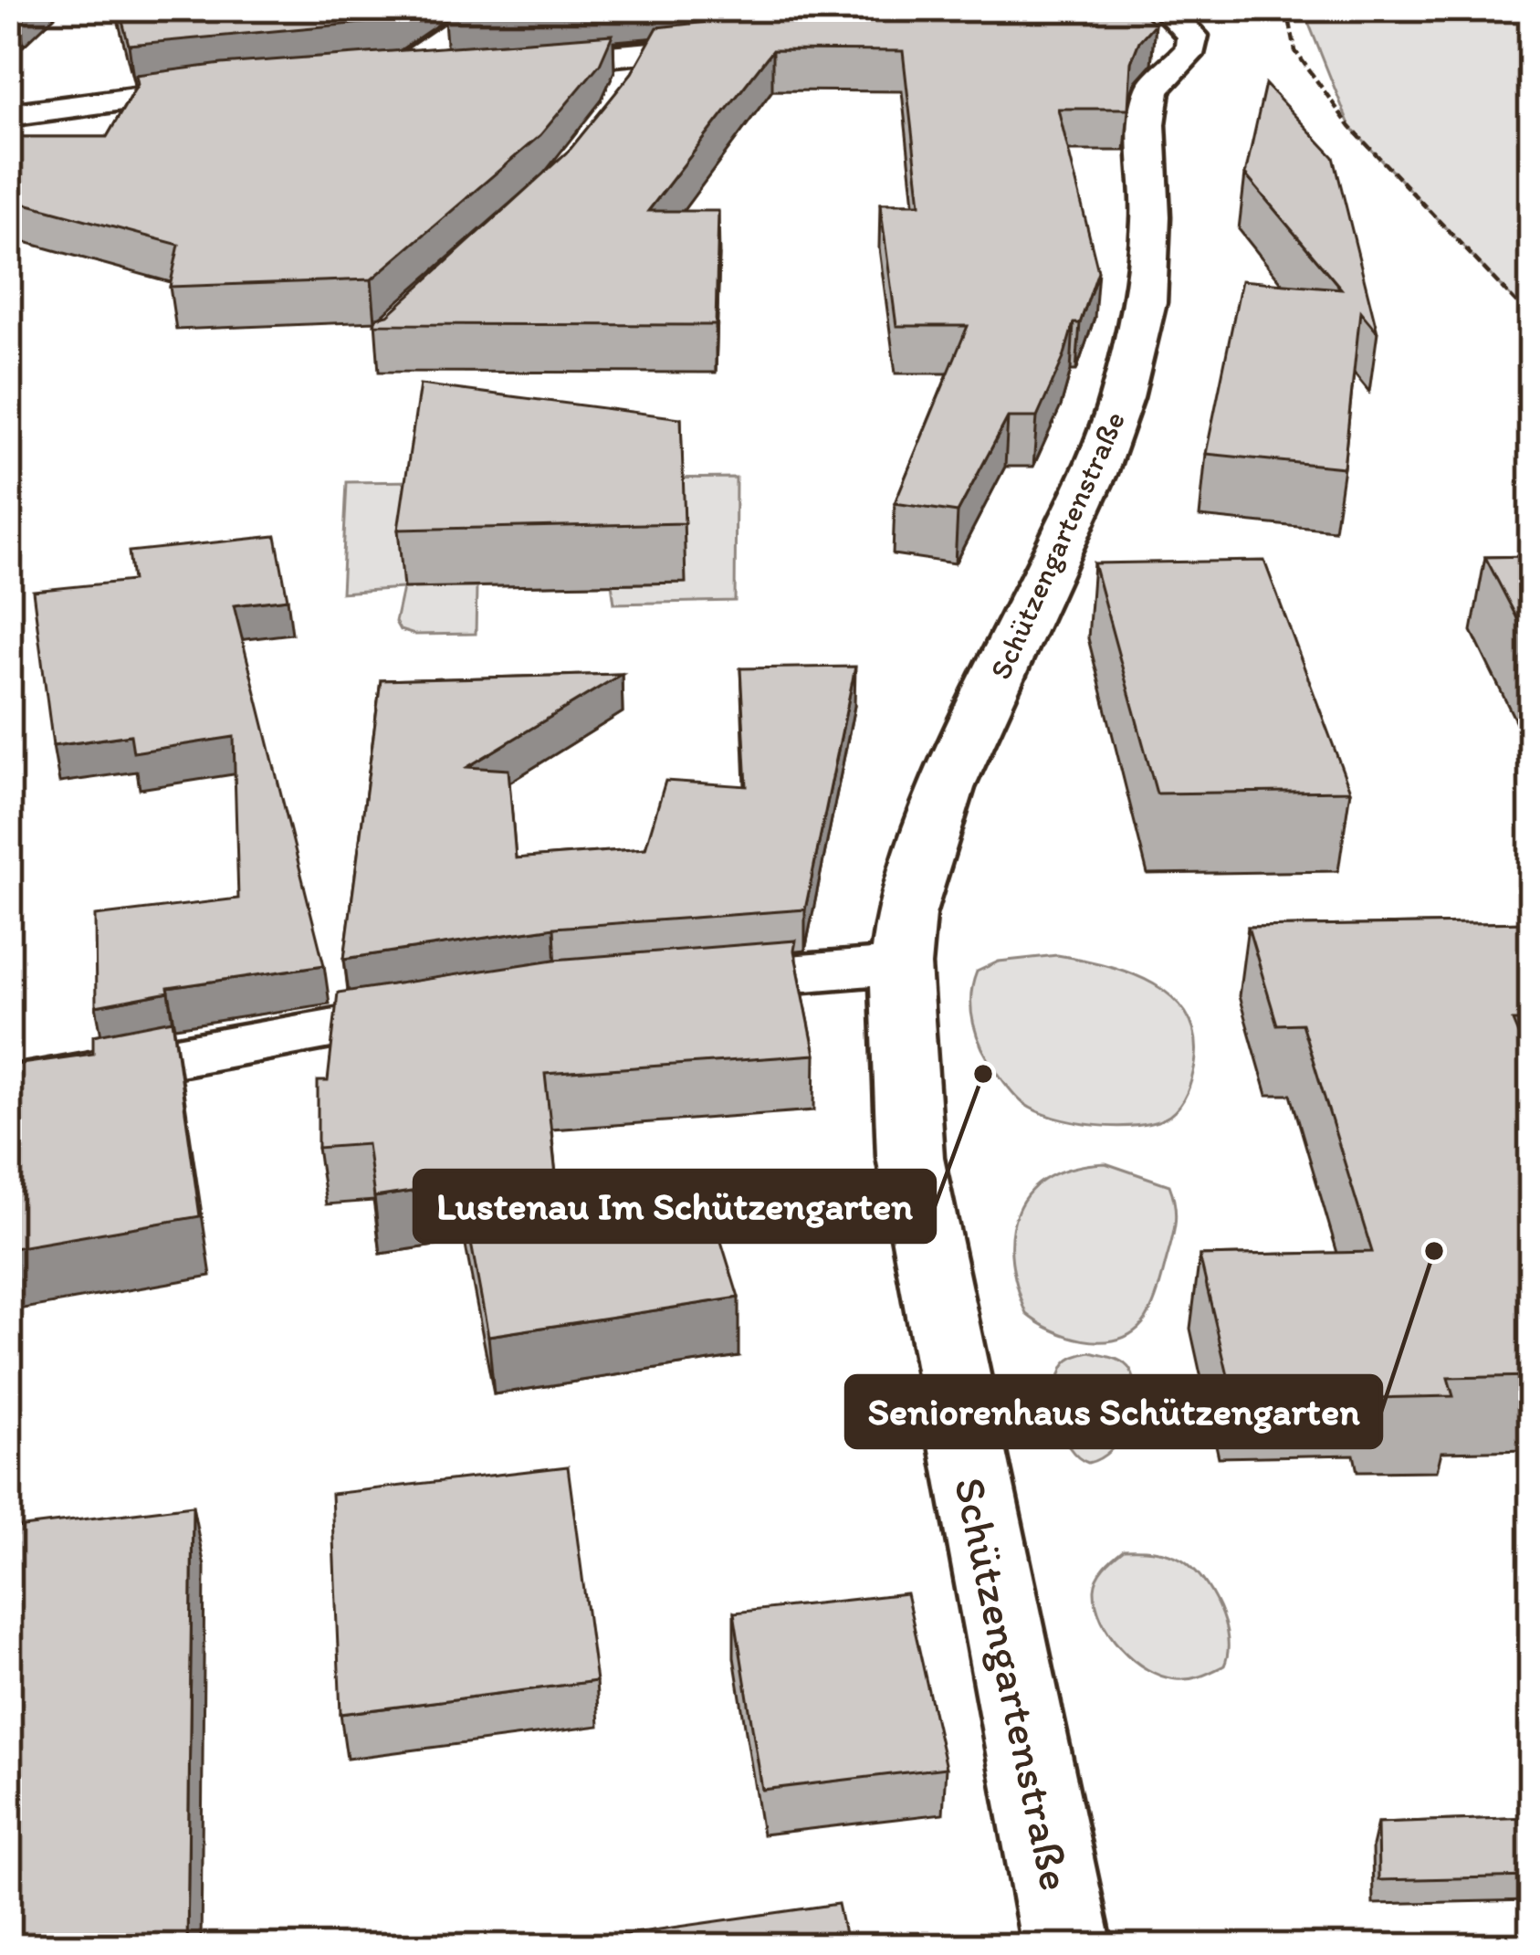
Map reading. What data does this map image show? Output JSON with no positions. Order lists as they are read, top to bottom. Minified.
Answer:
{"streets":{"street":["Schützengartenstraße"]},"places":["Lustenau Im Schützengarten","Seniorenhaus Schützengarten"]}
